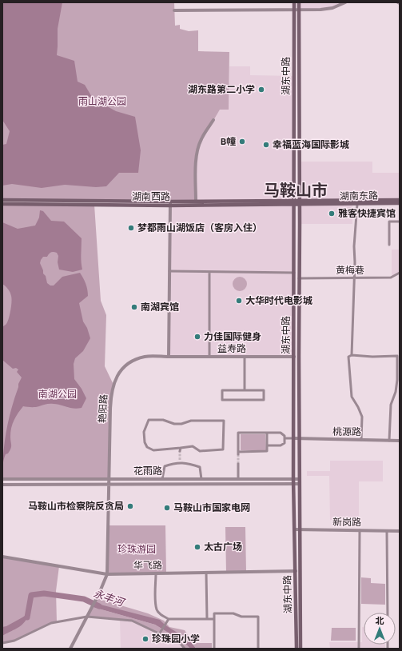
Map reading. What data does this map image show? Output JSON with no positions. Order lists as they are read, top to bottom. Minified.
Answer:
{"streets":{"main road":["湖东中路","湖南东路","湖南西路"],"street":["黄梅巷","益寿路","艳阳路","桃源路","花雨路","新岗路","华飞路"]},"crossings":[["湖东中路","湖南东路"],["湖东中路","湖南西路"],["湖东中路","黄梅巷"],["湖东中路","益寿路"],["湖东中路","桃源路"],["湖东中路","花雨路"],["湖东中路","新岗路"],["湖东中路","华飞路"],["益寿路","艳阳路"],["艳阳路","花雨路"],["艳阳路","华飞路"]],"districts":["马鞍山市"],"water":["永丰河"],"parks":["雨山湖公园","南湖公园","珍珠游园"],"places":["湖东路第二小学","B幢","幸福蓝海国际影城","雅客快捷宾馆","梦都雨山湖饭店（客房入住）","大华时代电影城","南湖宾馆","力佳国际健身","马鞍山市检察院反贪局","马鞍山市国家电网","太古广场","珍珠园小学"],"north":"top"}
